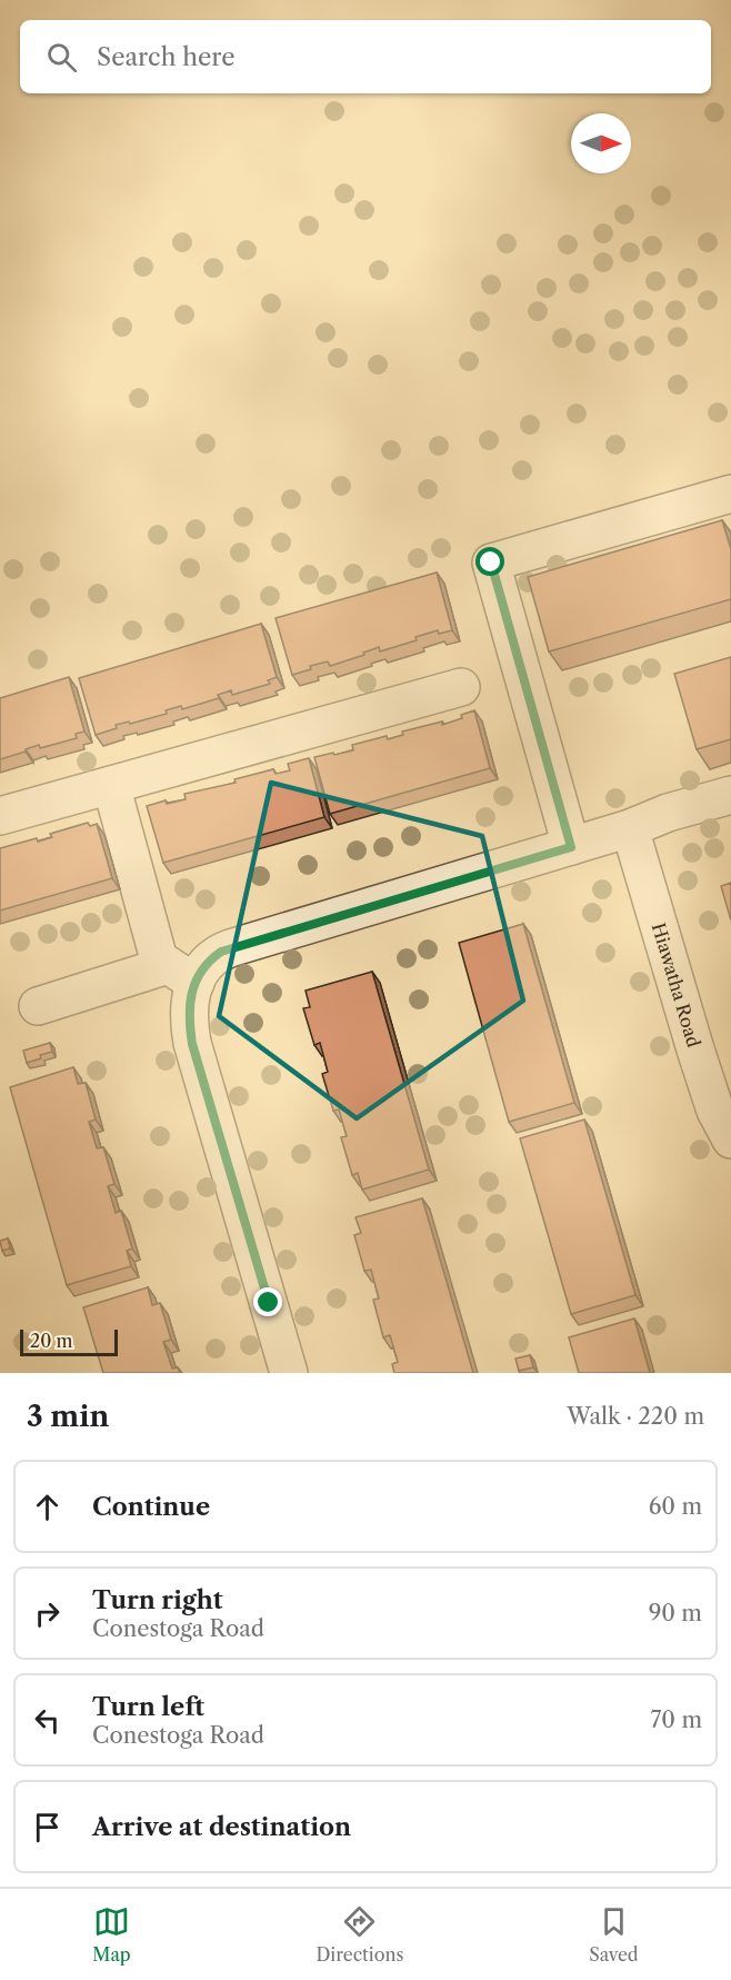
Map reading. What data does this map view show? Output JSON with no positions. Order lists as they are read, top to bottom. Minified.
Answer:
{"streets":{"street":["Hiawatha Road"]},"scale_bar":"20 m","north":"right","page":{"search":"Search here","scale":"20 m","heading":["3 min","Walk · 220 m"],"list":[["Continue","60 m"],["Turn right","Conestoga Road","90 m"],["Turn left","Conestoga Road","70 m"],"Arrive at destination"],"nav":["Map","Directions","Saved"]}}
